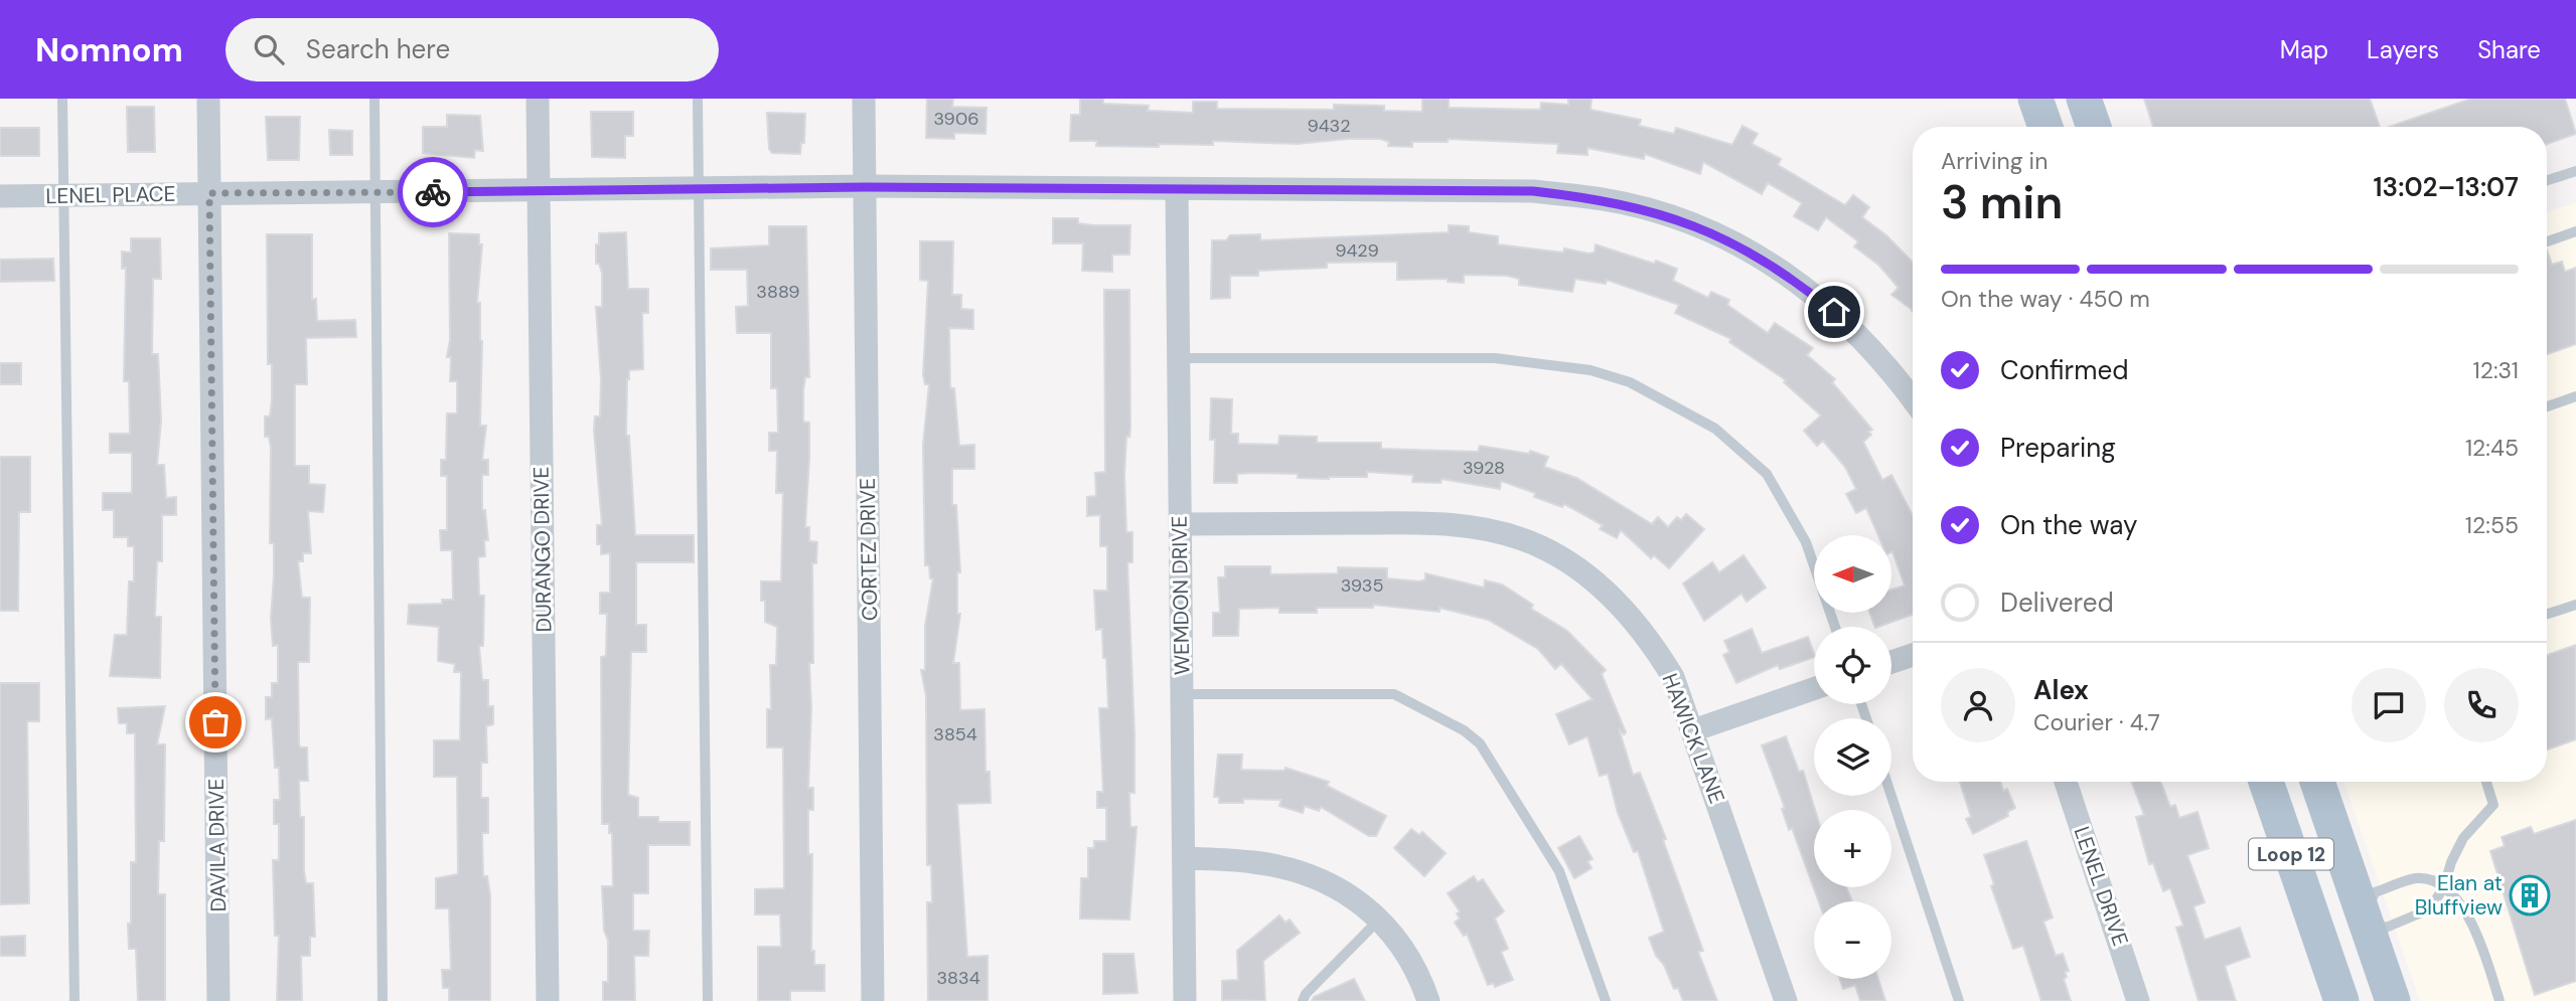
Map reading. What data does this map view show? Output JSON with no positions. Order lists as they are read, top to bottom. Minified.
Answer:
{"streets":{"main road":["Loop 12"],"street":["LENEL PLACE","DURANGO DRIVE","CORTEZ DRIVE","WEMDON DRIVE","HAWICK LANE","DAVILA DRIVE","LENEL DRIVE"]},"crossings":[["LENEL PLACE","DURANGO DRIVE"],["LENEL PLACE","CORTEZ DRIVE"],["LENEL PLACE","WEMDON DRIVE"],["LENEL PLACE","DAVILA DRIVE"],["WEMDON DRIVE","HAWICK LANE"]],"places":{"building":["Elan at Bluffview"]},"house_numbers":["3906","9432","9429","3889","3928","3935","3854","3834"],"north":"left","page":{"header":"Nomnom","search":"Search here","nav":["Map","Layers","Share"],"heading":["3 min","Arriving in","13:02–13:07"],"panel":["Alex","Courier · 4.7"],"bar":"On the way · 450 m","list":[["Confirmed","12:31"],["Preparing","12:45"],["On the way","12:55"],"Delivered"],"map_buttons":["+","−"]}}
